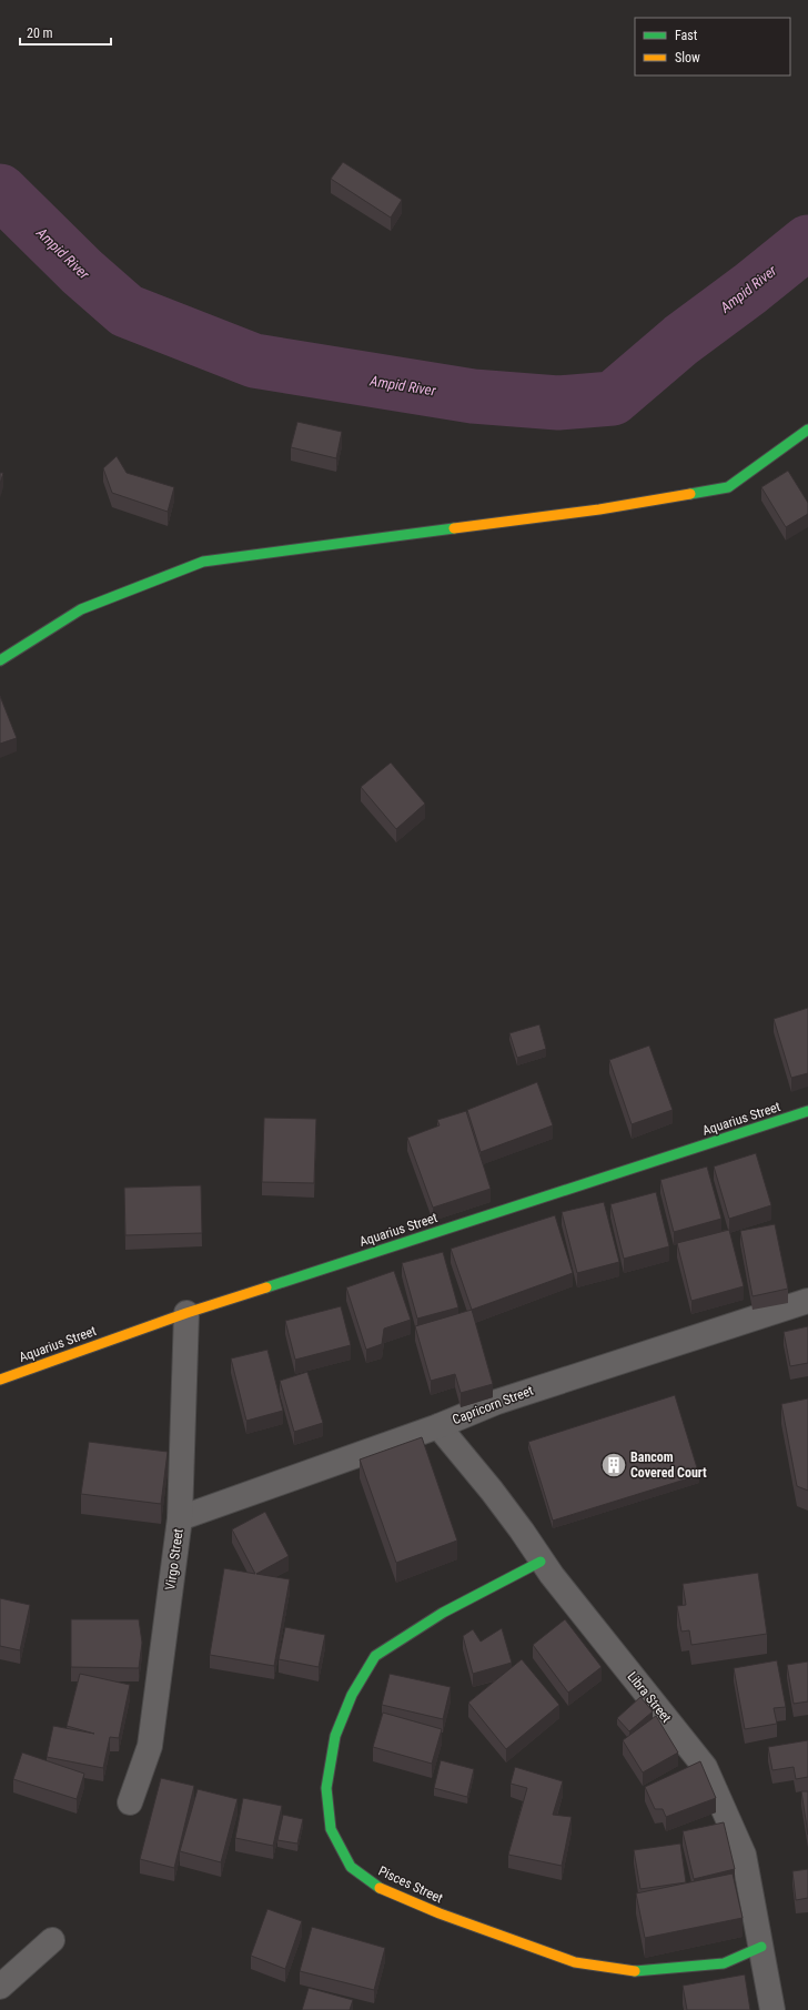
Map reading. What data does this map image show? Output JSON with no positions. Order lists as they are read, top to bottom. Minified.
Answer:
{"streets":{"street":["Aquarius Street","Capricorn Street","Virgo Street","Libra Street","Pisces Street"]},"crossings":[["Aquarius Street","Virgo Street"],["Capricorn Street","Virgo Street"],["Capricorn Street","Libra Street"],["Libra Street","Pisces Street"]],"water":["Ampid River"],"places":{"building":["Bancom Covered Court"]},"legend":["Fast","Slow"],"scale_bar":"20 m"}
